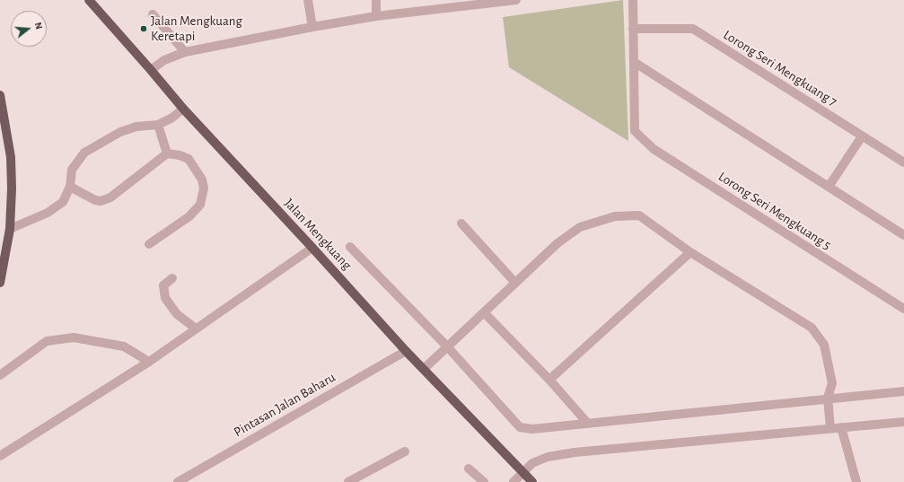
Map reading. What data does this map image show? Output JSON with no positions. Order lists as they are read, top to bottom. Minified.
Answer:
{"streets":{"main road":["Jalan Mengkuang"],"street":["Lorong Seri Mengkuang 7","Lorong Seri Mengkuang 5","Pintasan Jalan Baharu"]},"crossings":[["Jalan Mengkuang","Pintasan Jalan Baharu"]],"places":["Jalan Mengkuang Keretapi"],"north":"right"}
